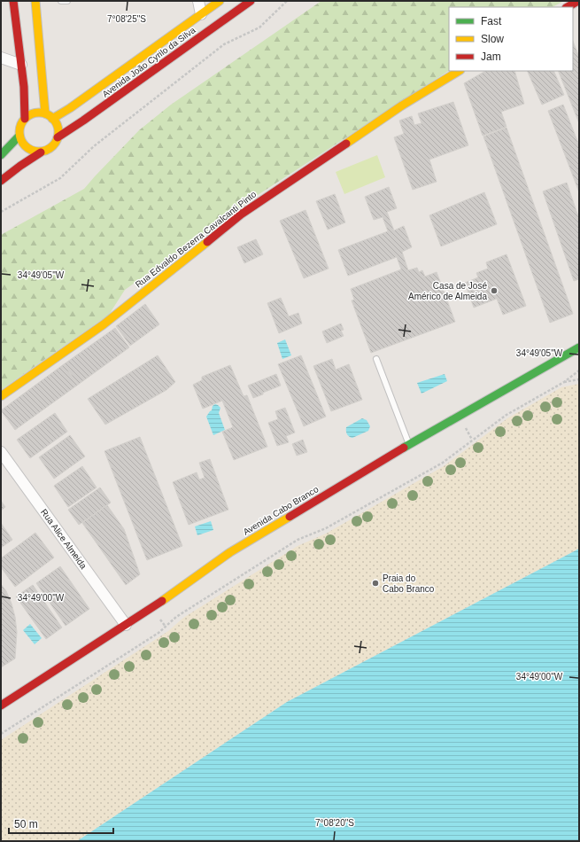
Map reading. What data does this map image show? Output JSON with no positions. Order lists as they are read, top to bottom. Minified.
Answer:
{"streets":{"main road":["Avenida João Cyrilo da Silva","Rua Edvaldo Bezerra Cavalcanti Pinto","Avenida Cabo Branco"],"street":["Rua Alice Almeida"]},"crossings":[["Avenida Cabo Branco","Rua Alice Almeida"]],"places":["Casa de José Américo de Almeida","Praia do Cabo Branco"],"legend":["Fast","Slow","Jam"],"scale_bar":"50 m","coordinates":["7°08'25\"S","34°49'05\"W","34°49'00\"W","7°08'20\"S"]}
